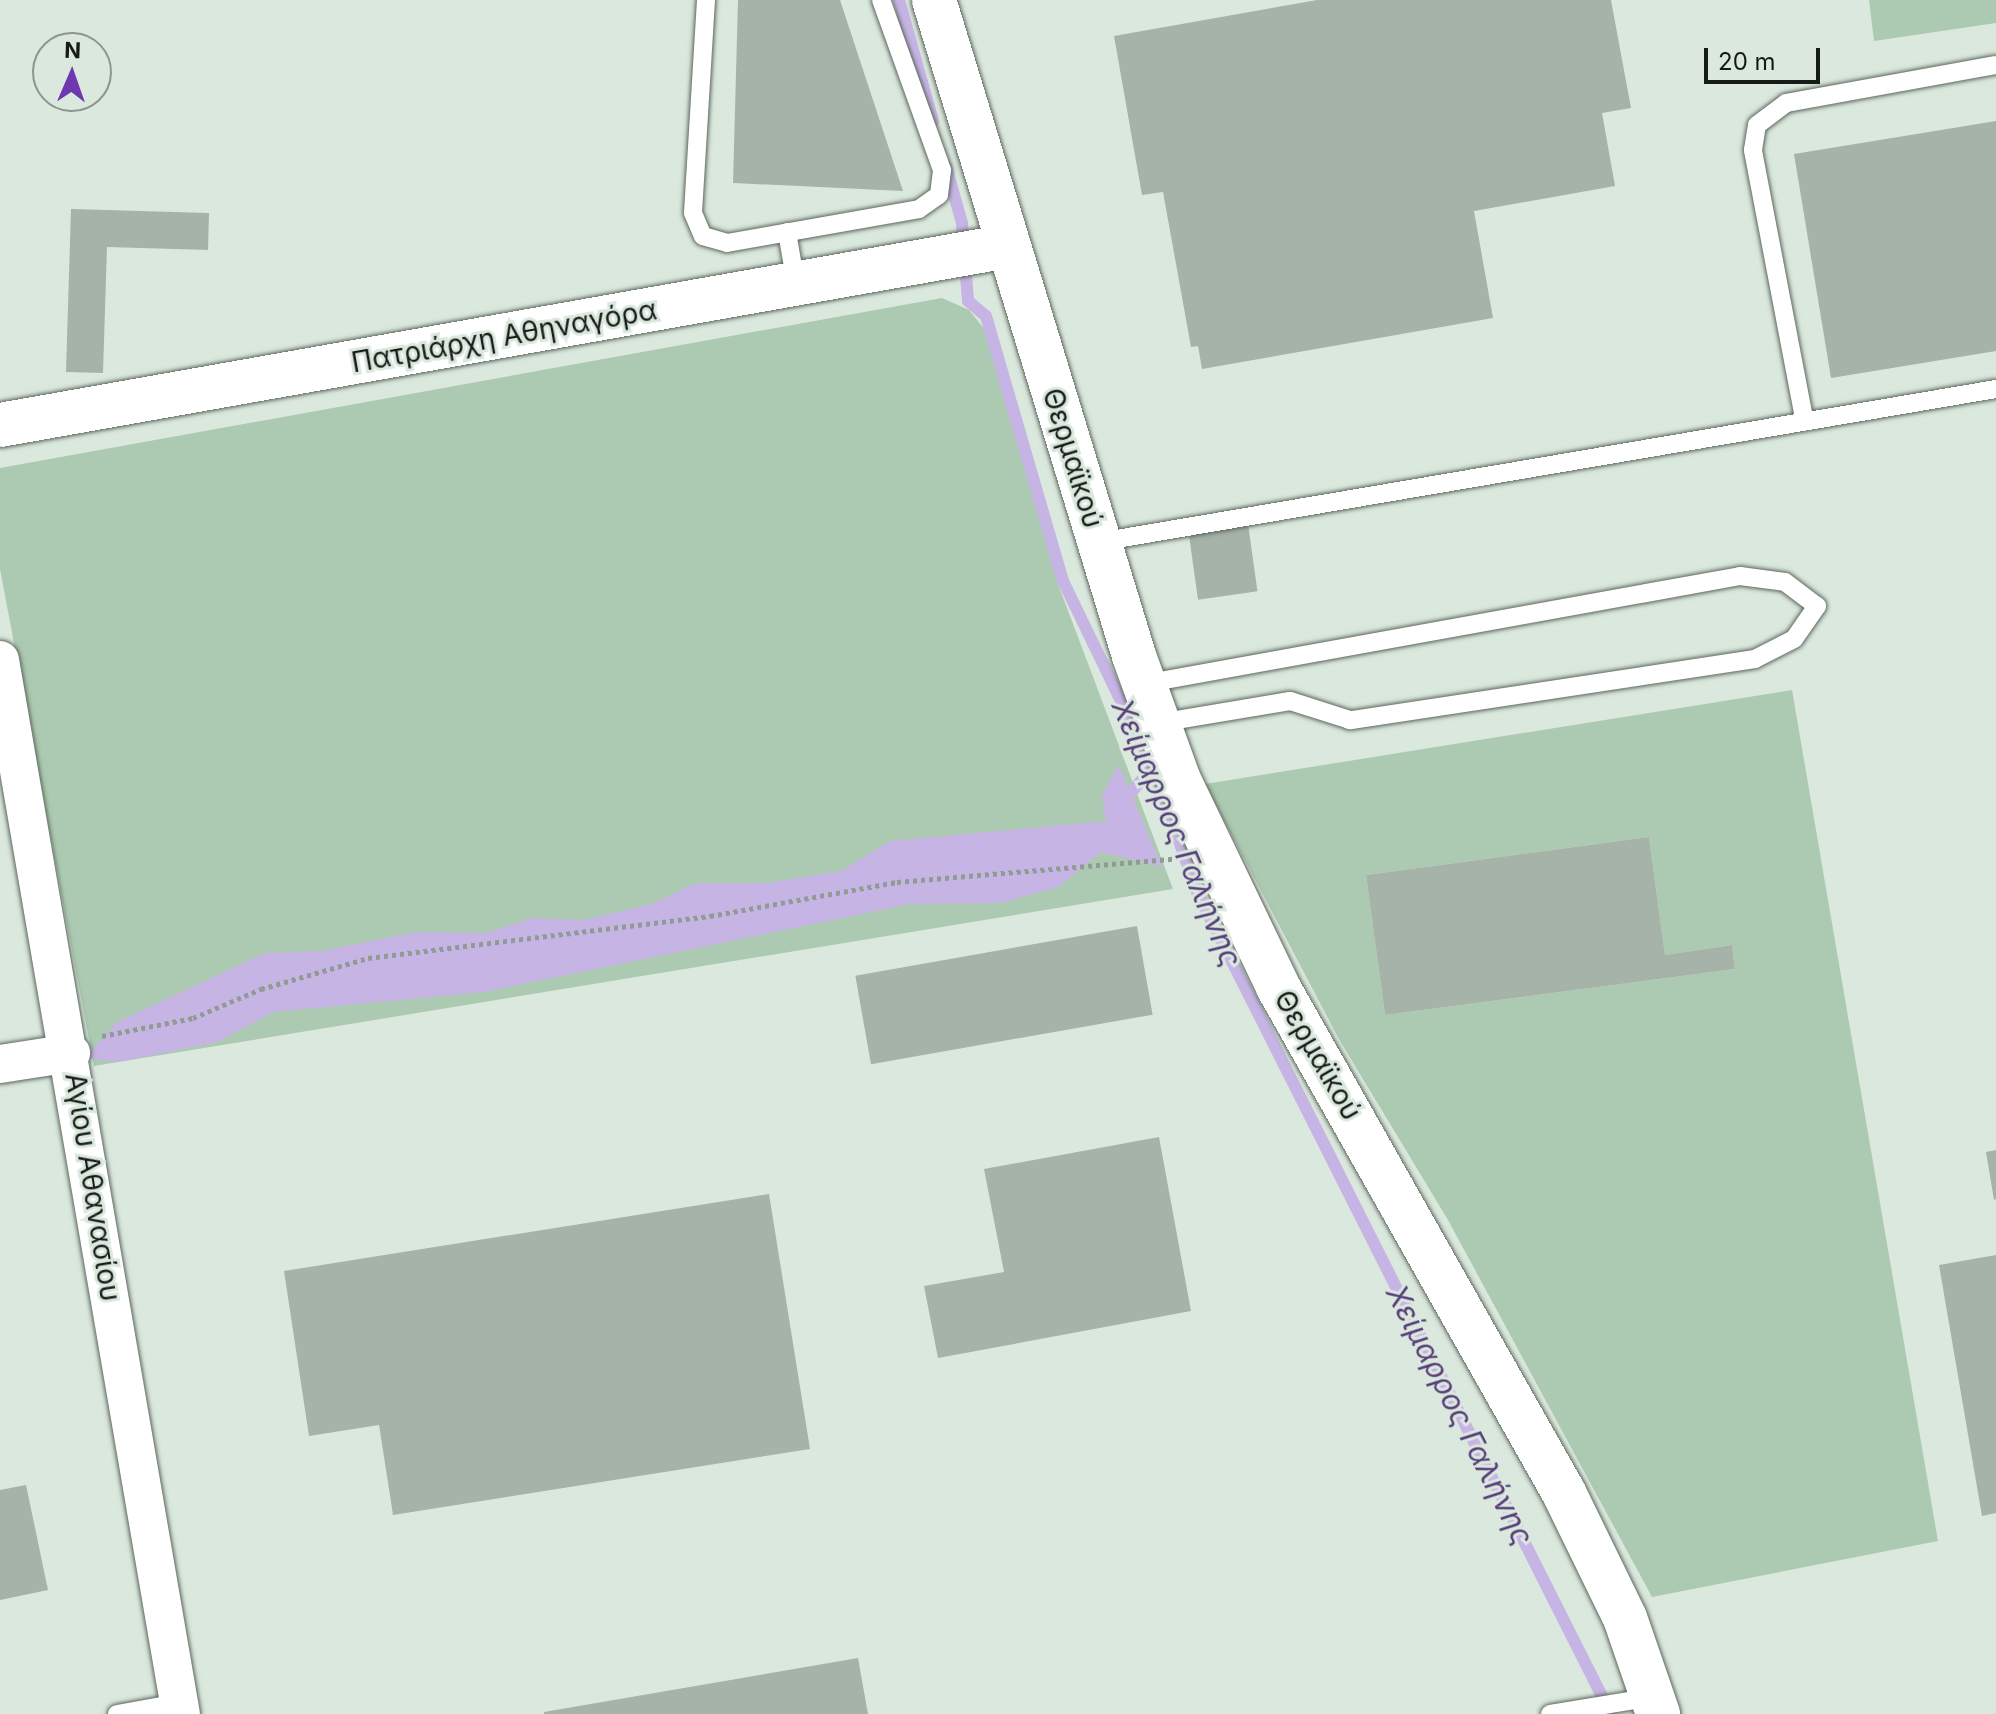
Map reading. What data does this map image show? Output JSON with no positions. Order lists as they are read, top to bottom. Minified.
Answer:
{"streets":{"street":["Πατριάρχη Αθηναγόρα","Θερμαϊκού","Αγίου Αθανασίου"]},"crossings":[["Πατριάρχη Αθηναγόρα","Θερμαϊκού"]],"water":["Χείμαρρος Γαλήνης"],"scale_bar":"20 m","north":"top"}
